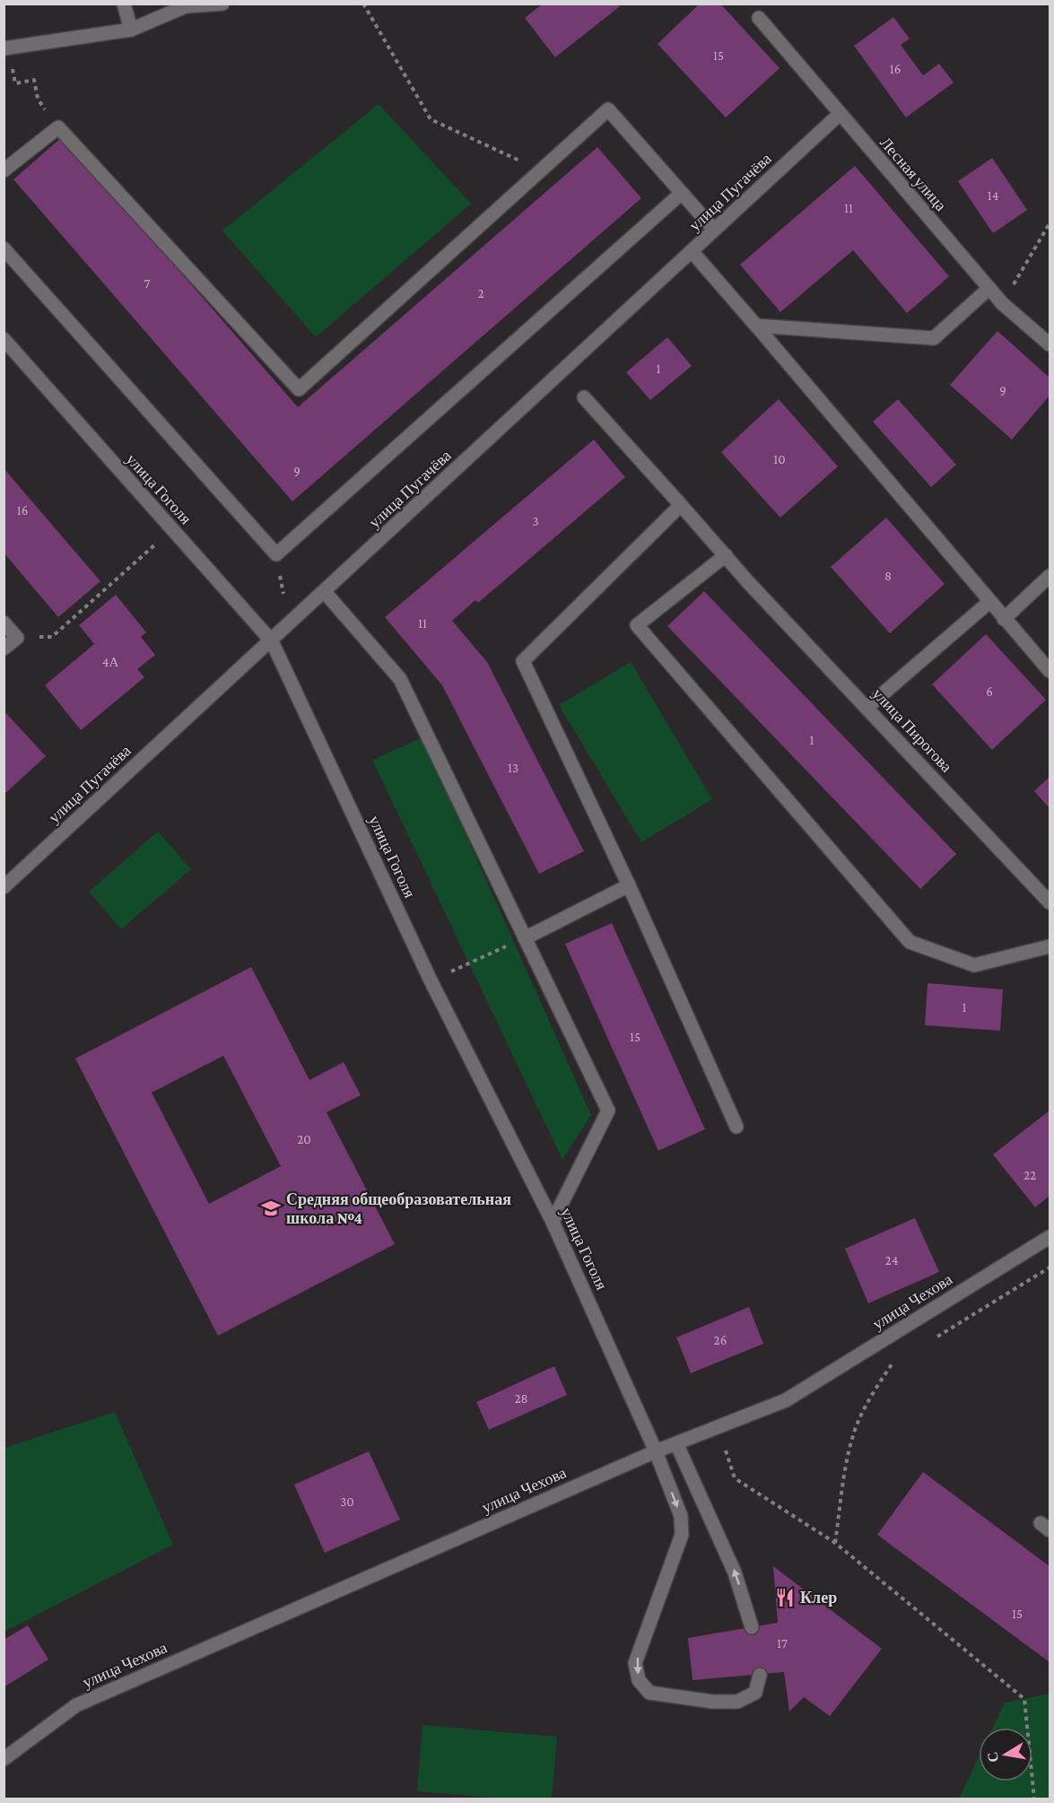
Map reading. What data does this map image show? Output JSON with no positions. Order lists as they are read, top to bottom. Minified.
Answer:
{"streets":{"street":["Лесная улица","улица Пугачёва","улица Гоголя","улица Пирогова","улица Чехова"]},"crossings":[["Лесная улица","улица Пугачёва"],["улица Пугачёва","улица Гоголя"],["улица Гоголя","улица Чехова"]],"places":{"school or university":["Средняя общеобразовательная школа №4"],"restaurant":["Клер"]},"house_numbers":["15","16","14","11","7","2","1","9","10","9","16","3","8","11","4А","6","1","13","1","15","20","22","24","26","28","30","15","17"],"north":"left"}
